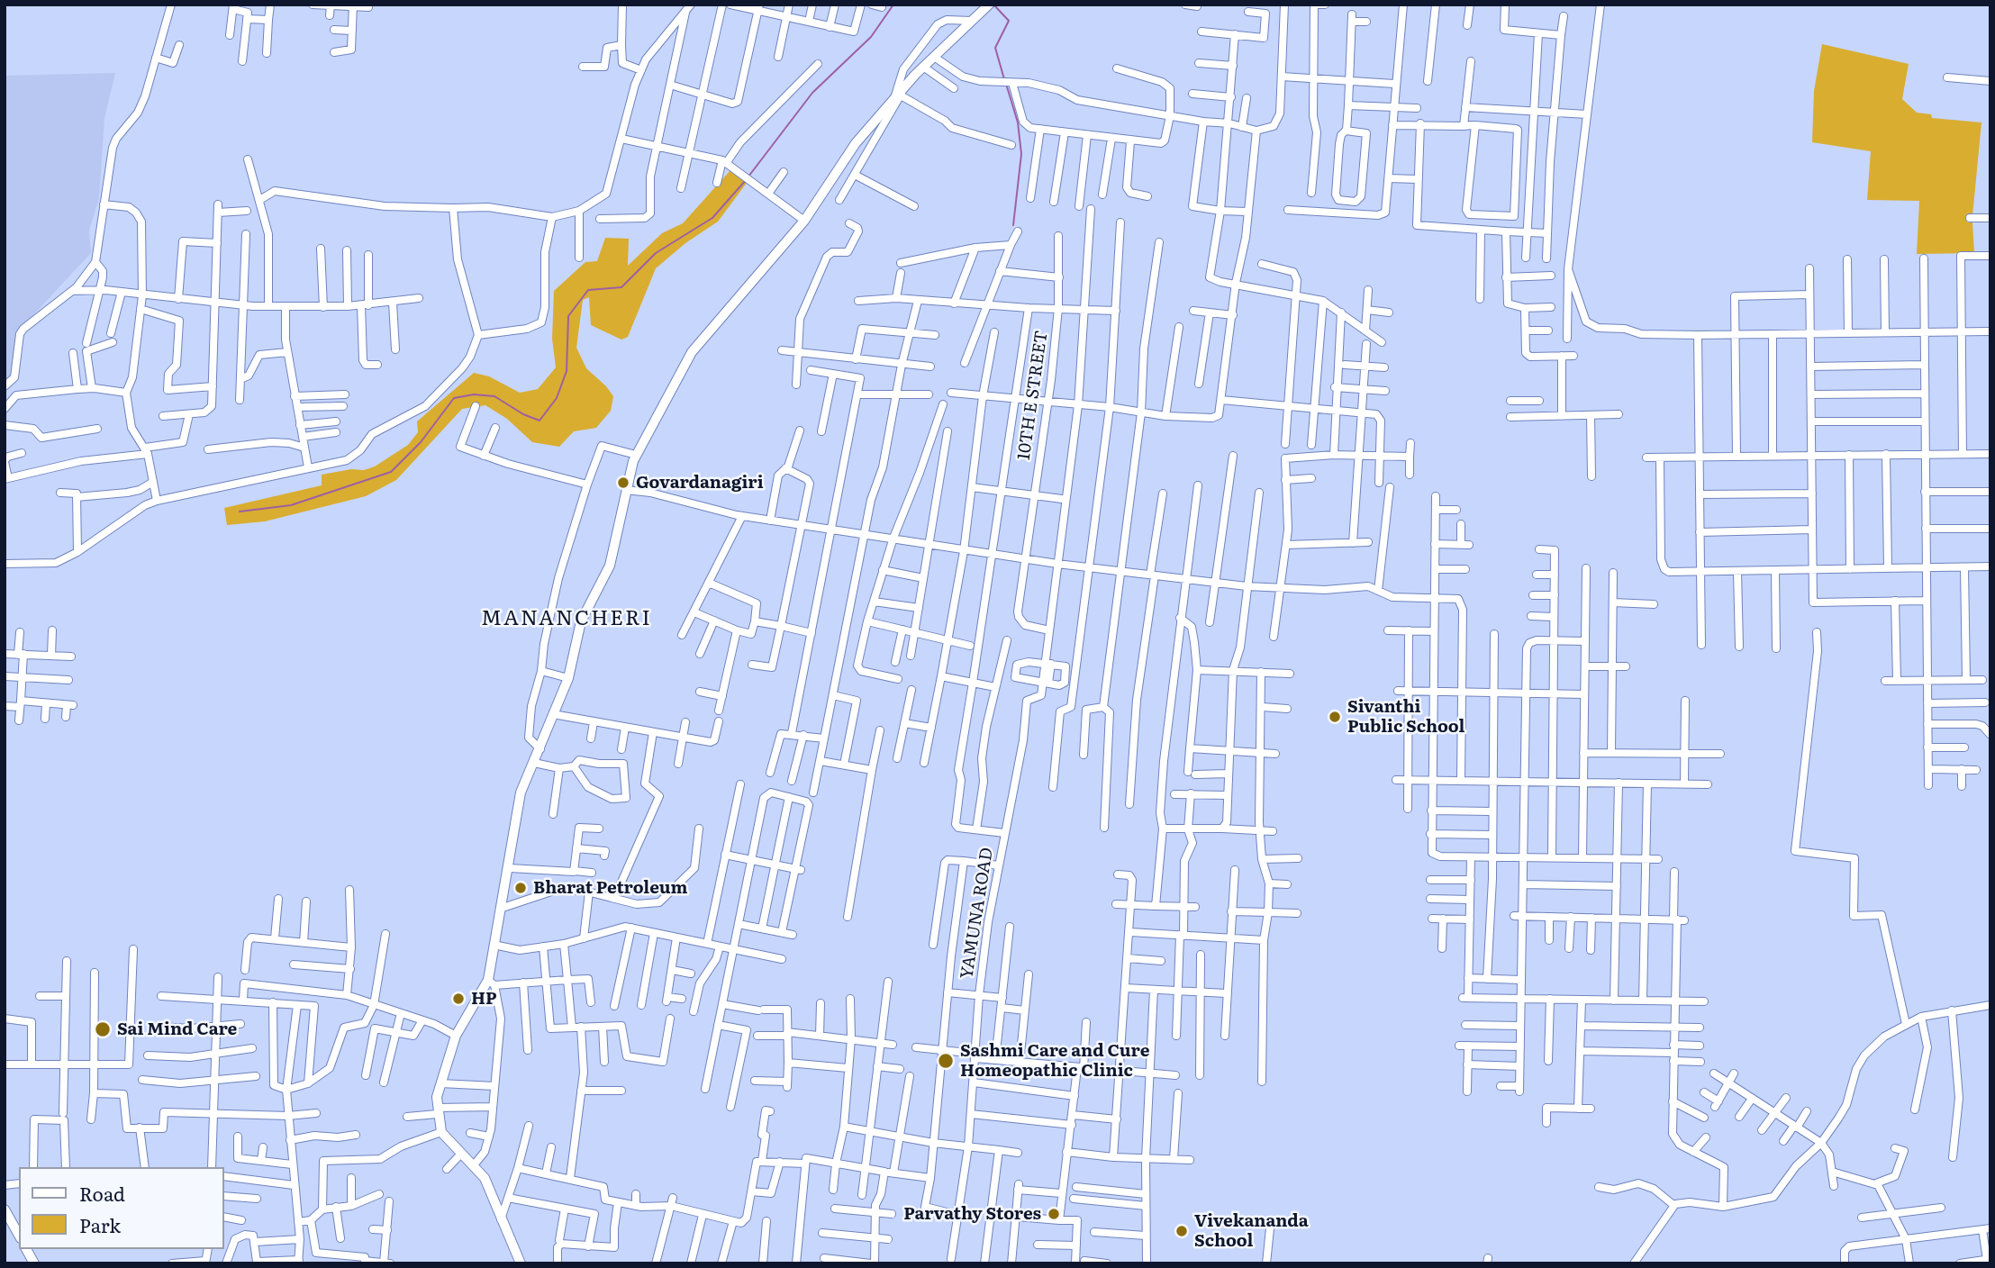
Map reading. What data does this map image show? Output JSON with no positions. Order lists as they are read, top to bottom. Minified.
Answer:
{"streets":{"street":["10TH E STREET","YAMUNA ROAD"]},"districts":["MANANCHERI"],"places":["Govardanagiri","Sivanthi Public School","Bharat Petroleum","HP","Sai Mind Care","Sashmi Care and Cure Homeopathic Clinic","Parvathy Stores","Vivekananda School"],"legend":["Road","Park"]}
